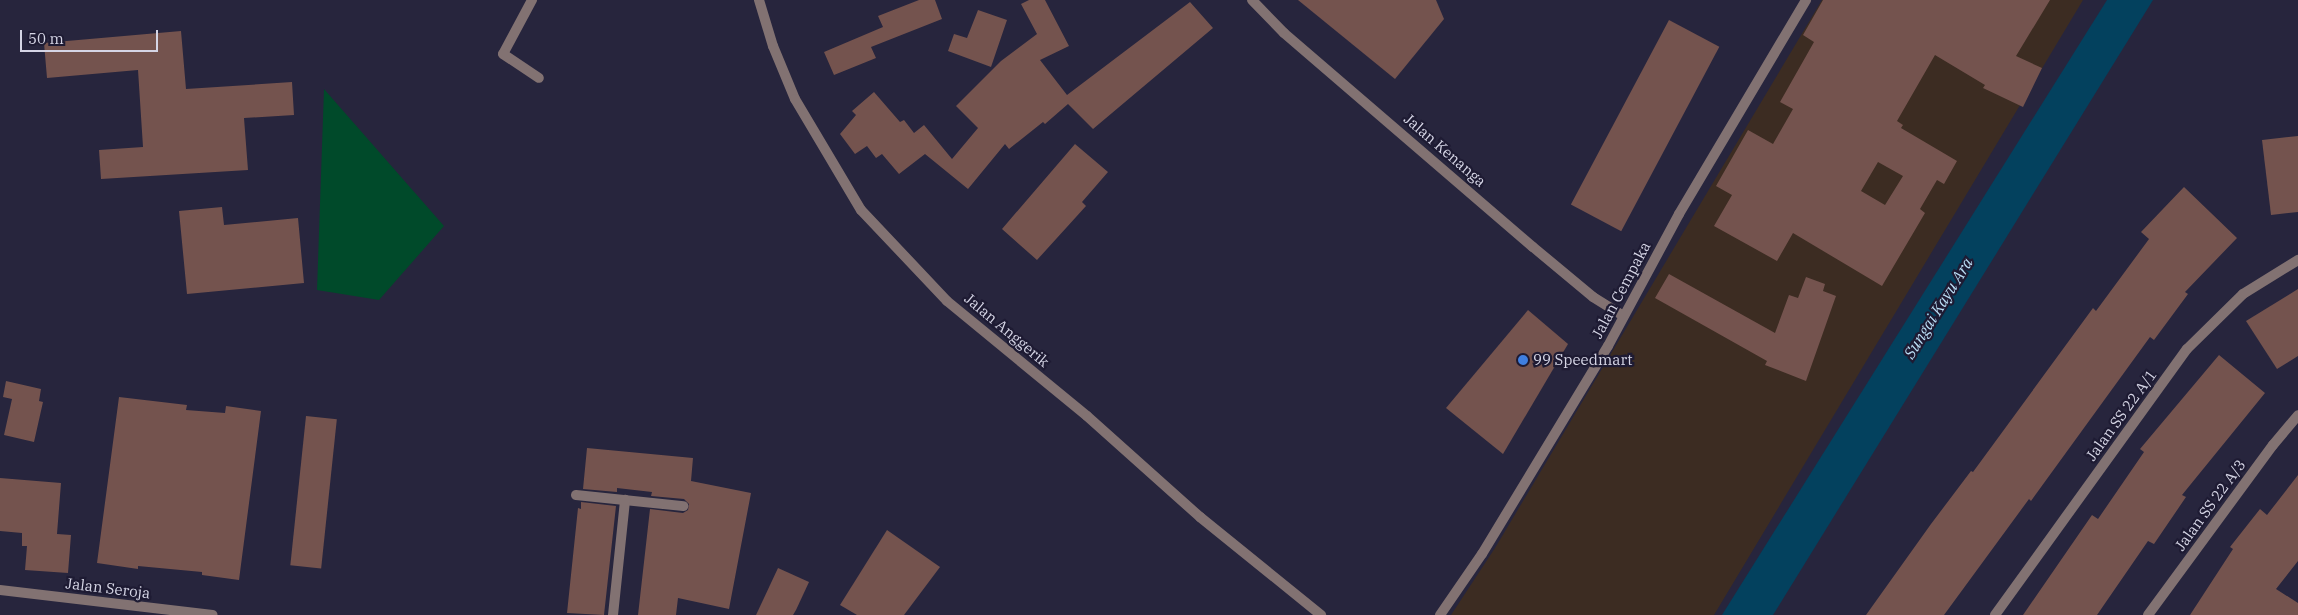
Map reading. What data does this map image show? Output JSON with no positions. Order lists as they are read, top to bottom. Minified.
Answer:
{"streets":{"street":["Jalan Kenanga","Jalan Cempaka","Jalan Anggerik","Jalan SS 22 A/1","Jalan SS 22 A/3","Jalan Seroja"]},"crossings":[["Jalan Kenanga","Jalan Cempaka"]],"water":["Sungai Kayu Ara"],"places":["99 Speedmart"],"scale_bar":"50 m"}
